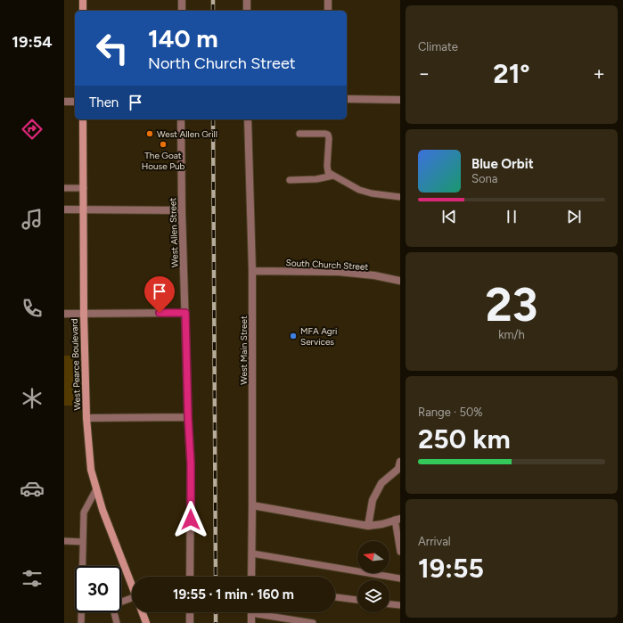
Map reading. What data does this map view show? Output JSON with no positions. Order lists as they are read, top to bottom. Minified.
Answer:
{"streets":{"main road":["West Pearce Boulevard"],"street":["West Allen Street","South Church Street","West Main Street"]},"crossings":[["South Church Street","West Main Street"]],"places":["West Allen Grill","The Goat House Pub","MFA Agri Services"],"north":"left","page":{"tabs":"19:54","tile":["Climate",["23","km/h"],["Range · 50%","250 km"],["Arrival","19:55"]],"turn":["140 m","North Church Street"],"heat":["−","21°","+"],"then":"Then","song":["Blue Orbit","Sona"],"limit":"30","trip":"19:55 · 1 min · 160 m"}}
